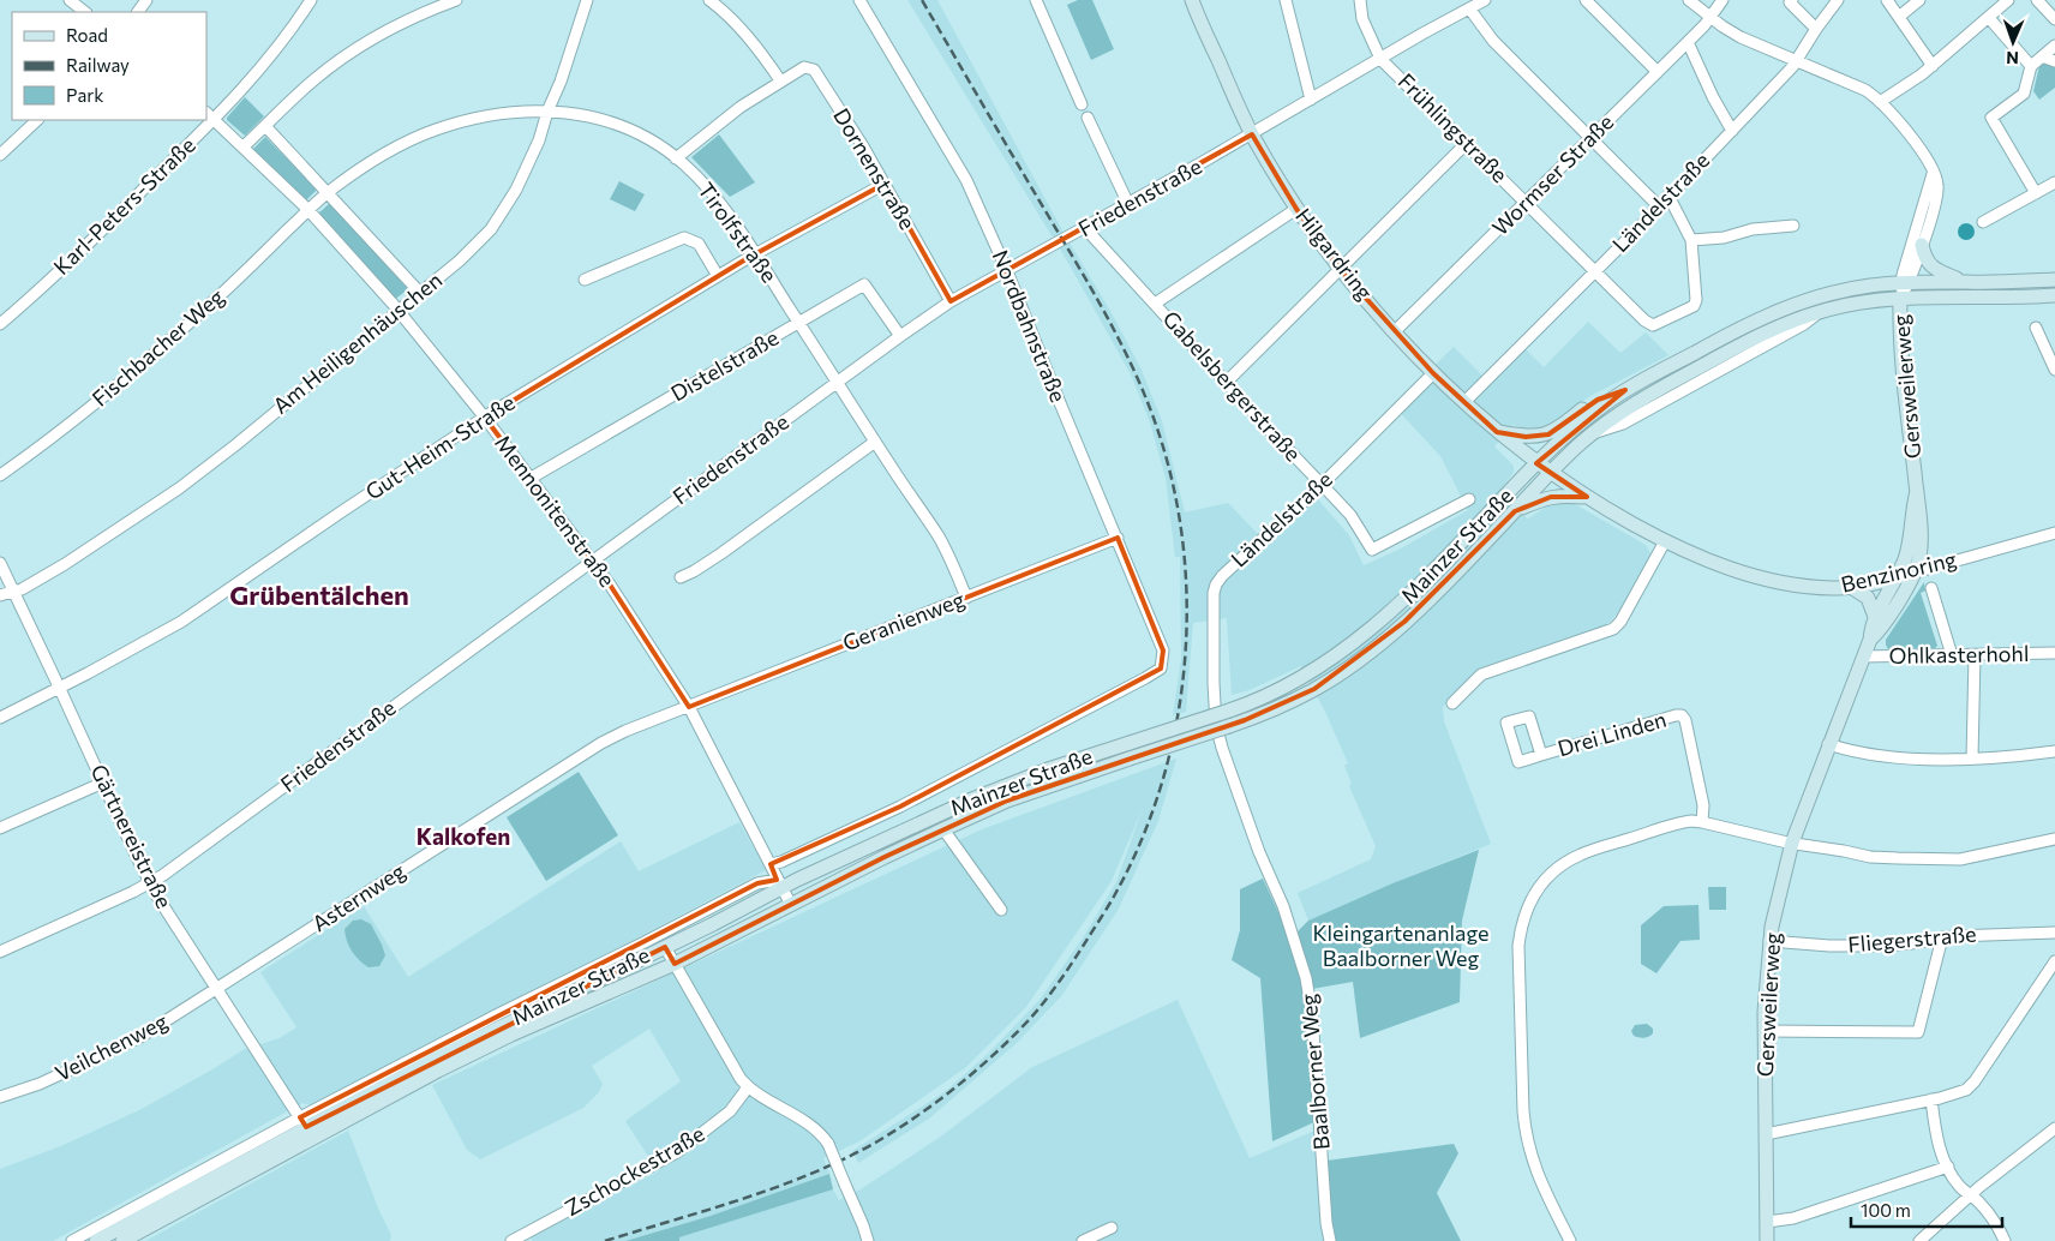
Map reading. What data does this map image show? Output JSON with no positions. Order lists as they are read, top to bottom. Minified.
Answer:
{"streets":{"main road":["Hilgardring","Gersweilerweg","Mainzer Straße","Benzinoring"],"street":["Frühlingstraße","Dornenstraße","Wormser Straße","Friedenstraße","Ländelstraße","Karl-Peters-Straße","Tirolfstraße","Nordbahnstraße","Am Heiligenhäuschen","Fischbacher Weg","Distelstraße","Gabelsbergerstraße","Gut-Heim-Straße","Mennonitenstraße","Geranienweg","Ohlkasterhohl","Drei Linden","Gärtnereistraße","Asternweg","Fliegerstraße","Veilchenweg","Baalborner Weg","Zschockestraße"]},"crossings":[["Frühlingstraße","Wormser Straße"],["Frühlingstraße","Friedenstraße"],["Frühlingstraße","Ländelstraße"],["Dornenstraße","Friedenstraße"],["Dornenstraße","Tirolfstraße"],["Dornenstraße","Gut-Heim-Straße"],["Wormser Straße","Hilgardring"],["Friedenstraße","Tirolfstraße"],["Friedenstraße","Hilgardring"],["Friedenstraße","Nordbahnstraße"],["Friedenstraße","Distelstraße"],["Friedenstraße","Gabelsbergerstraße"],["Friedenstraße","Mennonitenstraße"],["Friedenstraße","Gärtnereistraße"],["Ländelstraße","Hilgardring"],["Ländelstraße","Gabelsbergerstraße"],["Ländelstraße","Baalborner Weg"],["Karl-Peters-Straße","Mennonitenstraße"],["Tirolfstraße","Am Heiligenhäuschen"],["Tirolfstraße","Fischbacher Weg"],["Tirolfstraße","Distelstraße"],["Tirolfstraße","Gut-Heim-Straße"],["Tirolfstraße","Mennonitenstraße"],["Tirolfstraße","Geranienweg"],["Hilgardring","Mainzer Straße"],["Hilgardring","Benzinoring"],["Nordbahnstraße","Mainzer Straße"],["Nordbahnstraße","Geranienweg"],["Am Heiligenhäuschen","Mennonitenstraße"],["Am Heiligenhäuschen","Gärtnereistraße"],["Fischbacher Weg","Mennonitenstraße"],["Distelstraße","Mennonitenstraße"],["Gabelsbergerstraße","Mainzer Straße"],["Gersweilerweg","Mainzer Straße"],["Gersweilerweg","Benzinoring"],["Gersweilerweg","Ohlkasterhohl"],["Gersweilerweg","Fliegerstraße"],["Gut-Heim-Straße","Mennonitenstraße"],["Gut-Heim-Straße","Gärtnereistraße"],["Mennonitenstraße","Mainzer Straße"],["Mennonitenstraße","Geranienweg"],["Mennonitenstraße","Asternweg"],["Mainzer Straße","Benzinoring"],["Mainzer Straße","Gärtnereistraße"],["Geranienweg","Asternweg"],["Gärtnereistraße","Asternweg"],["Gärtnereistraße","Veilchenweg"],["Asternweg","Veilchenweg"]],"districts":["Grübentälchen","Kalkofen"],"parks":["Kleingartenanlage Baalborner Weg"],"legend":["Road","Railway","Park"],"scale_bar":"100 m","north":"bottom"}
